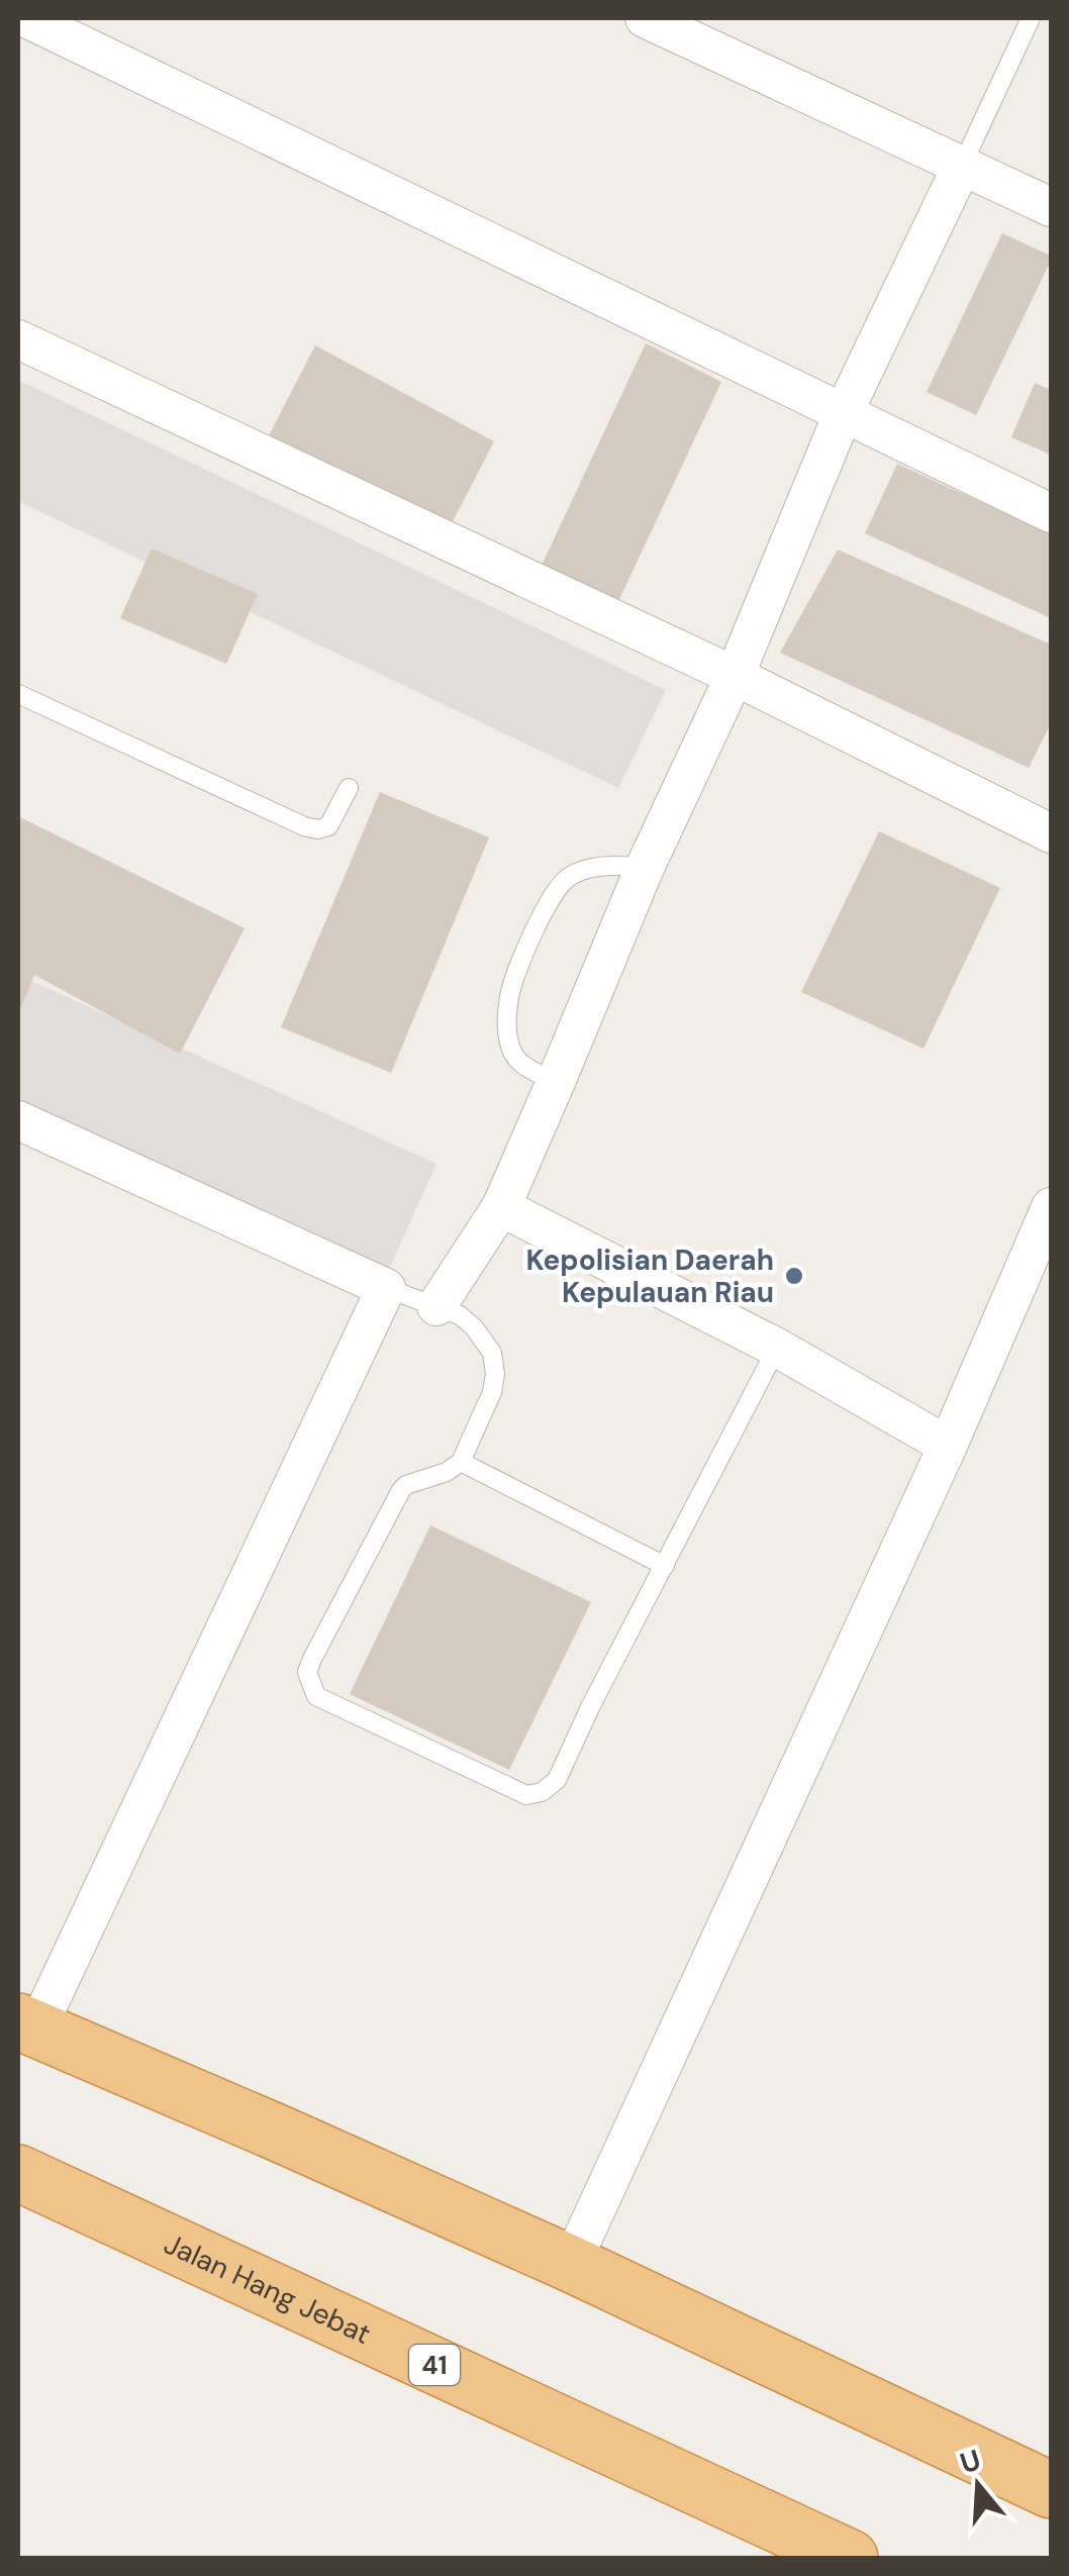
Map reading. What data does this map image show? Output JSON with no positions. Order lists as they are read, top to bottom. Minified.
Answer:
{"streets":{"highway":["Jalan Hang Jebat","41"]},"places":["Kepolisian Daerah Kepulauan Riau"],"north":"top"}
